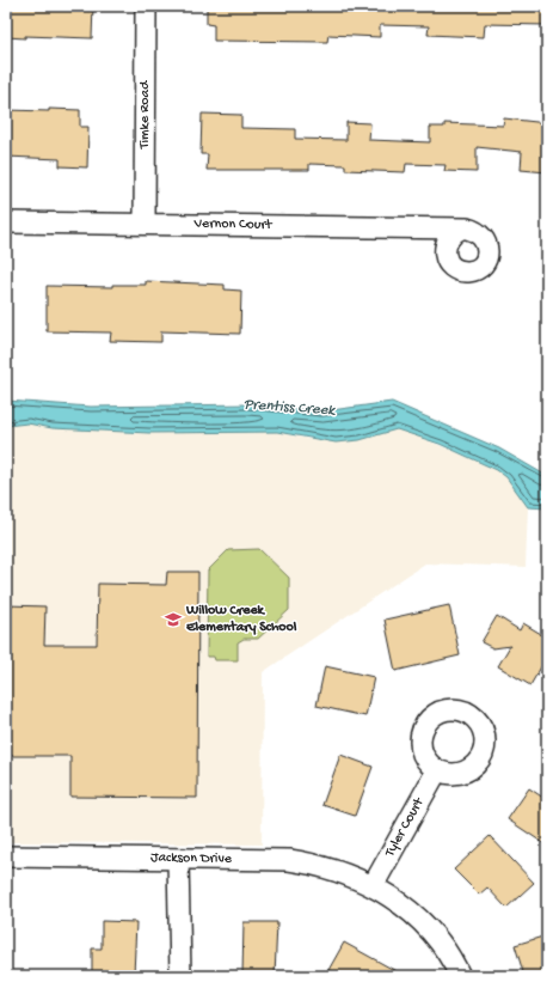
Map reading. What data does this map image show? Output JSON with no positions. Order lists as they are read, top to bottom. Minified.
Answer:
{"streets":{"street":["Timke Road","Vernon Court","Tyler Court","Jackson Drive"]},"crossings":[["Timke Road","Vernon Court"],["Tyler Court","Jackson Drive"]],"water":["Prentiss Creek"],"places":{"school or university":["Willow Creek Elementary School"]}}
